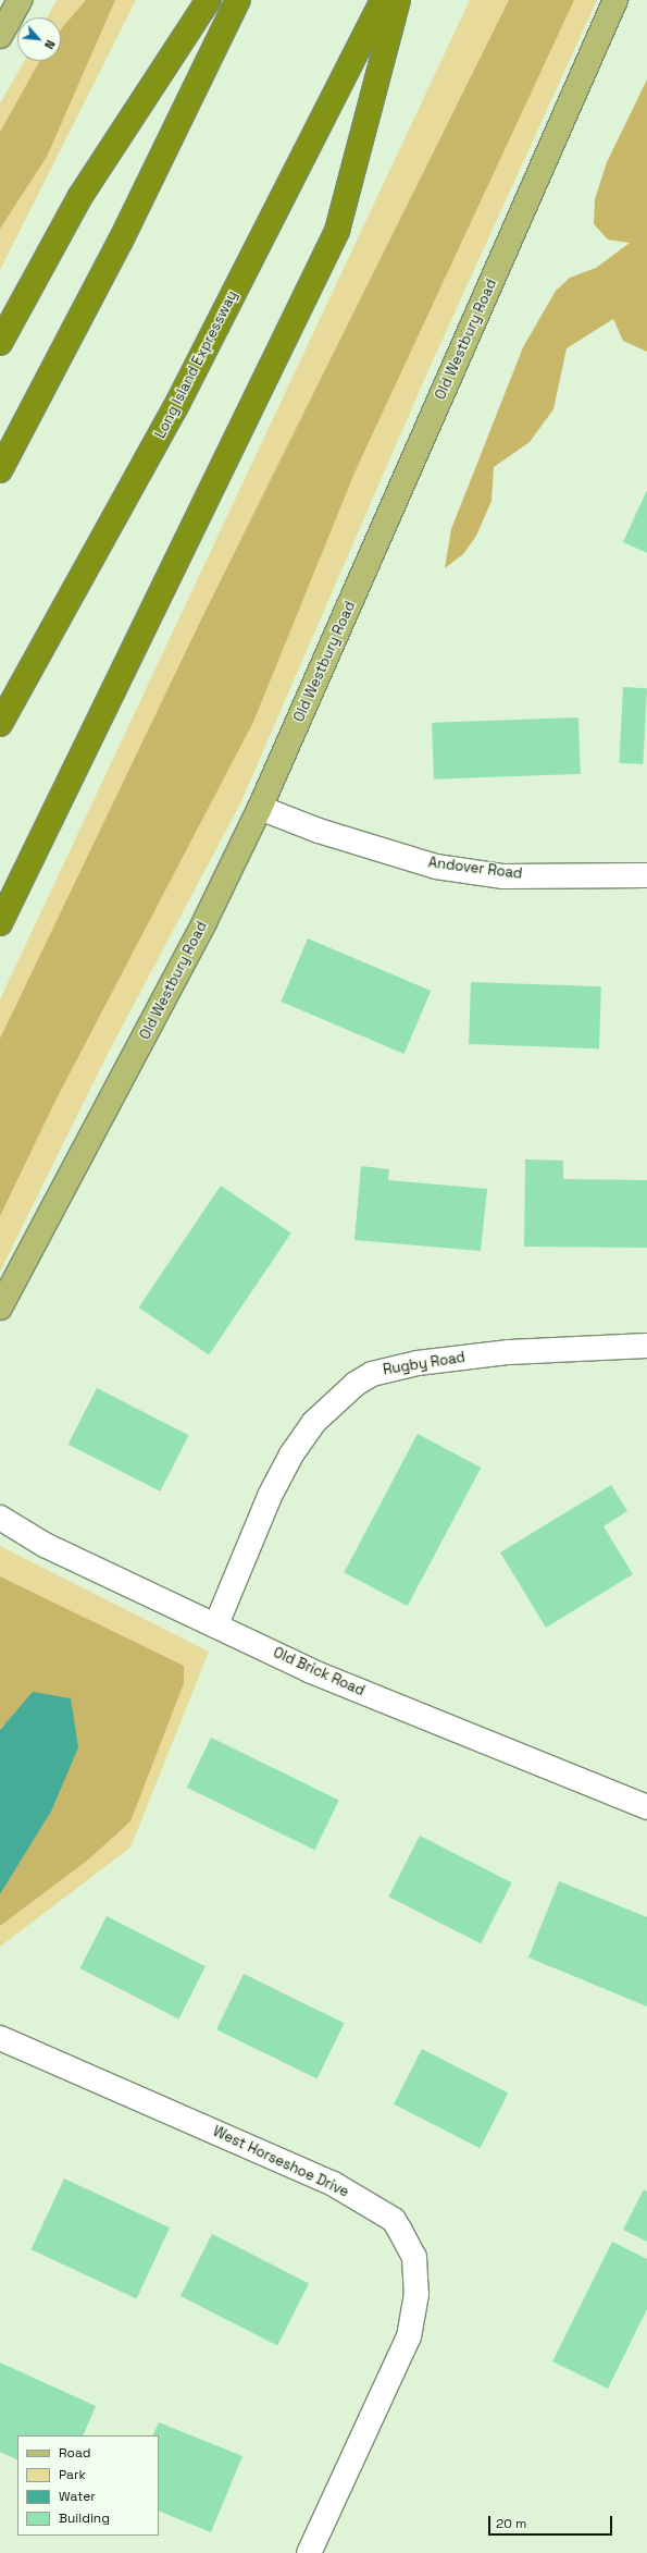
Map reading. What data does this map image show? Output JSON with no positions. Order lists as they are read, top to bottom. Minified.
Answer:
{"streets":{"highway":["Long Island Expressway"],"main road":["Old Westbury Road"],"street":["Andover Road","Rugby Road","Old Brick Road","West Horseshoe Drive"]},"crossings":[["Old Westbury Road","Andover Road"],["Rugby Road","Old Brick Road"]],"legend":["Road","Park","Water","Building"],"scale_bar":"20 m","north":"bottom right"}
